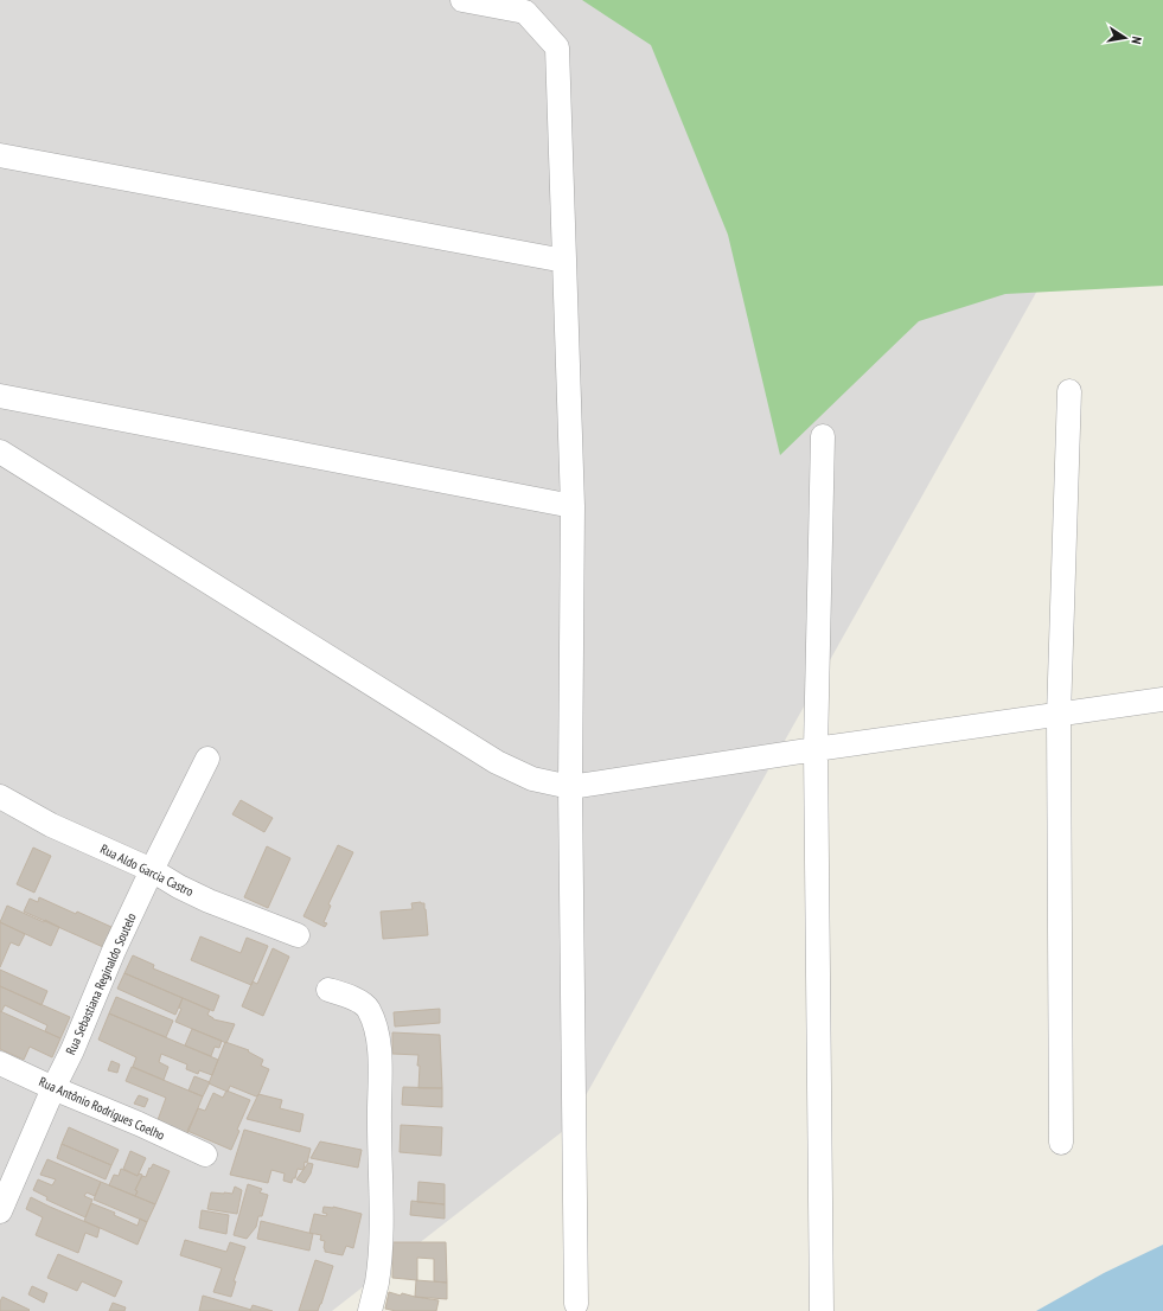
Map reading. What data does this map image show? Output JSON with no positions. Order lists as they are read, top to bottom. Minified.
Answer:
{"streets":{"street":["Rua Aldo Garcia Castro","Rua Sebastiana Reginaldo Soutelo","Rua Antônio Rodrigues Coelho"]},"crossings":[["Rua Aldo Garcia Castro","Rua Sebastiana Reginaldo Soutelo"],["Rua Sebastiana Reginaldo Soutelo","Rua Antônio Rodrigues Coelho"]],"north":"right"}
